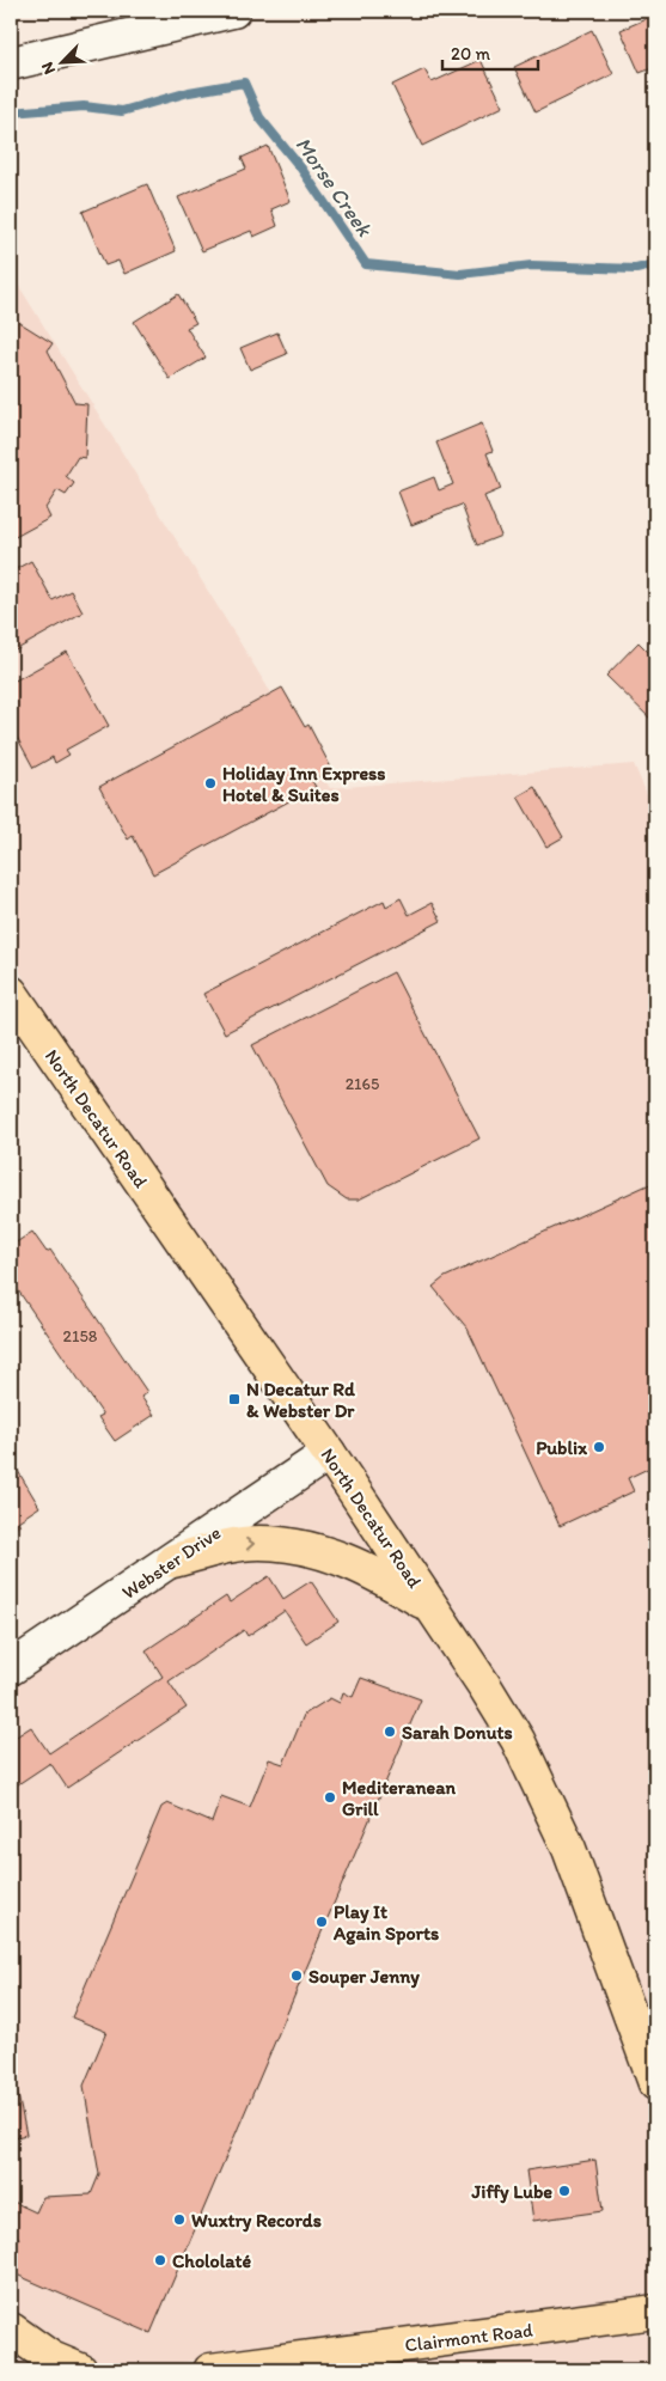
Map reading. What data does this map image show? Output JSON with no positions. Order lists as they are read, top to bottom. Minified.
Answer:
{"streets":{"main road":["North Decatur Road","Clairmont Road"],"street":["Webster Drive"]},"crossings":[["North Decatur Road","Webster Drive"]],"water":["Morse Creek"],"places":{"other":["Holiday Inn Express Hotel & Suites","Publix","Sarah Donuts","Mediteranean Grill","Play It Again Sports","Souper Jenny","Jiffy Lube","Wuxtry Records","Chololaté"],"transit":["N Decatur Rd & Webster Dr"]},"house_numbers":["2165","2158"],"scale_bar":"20 m","north":"bottom left"}
